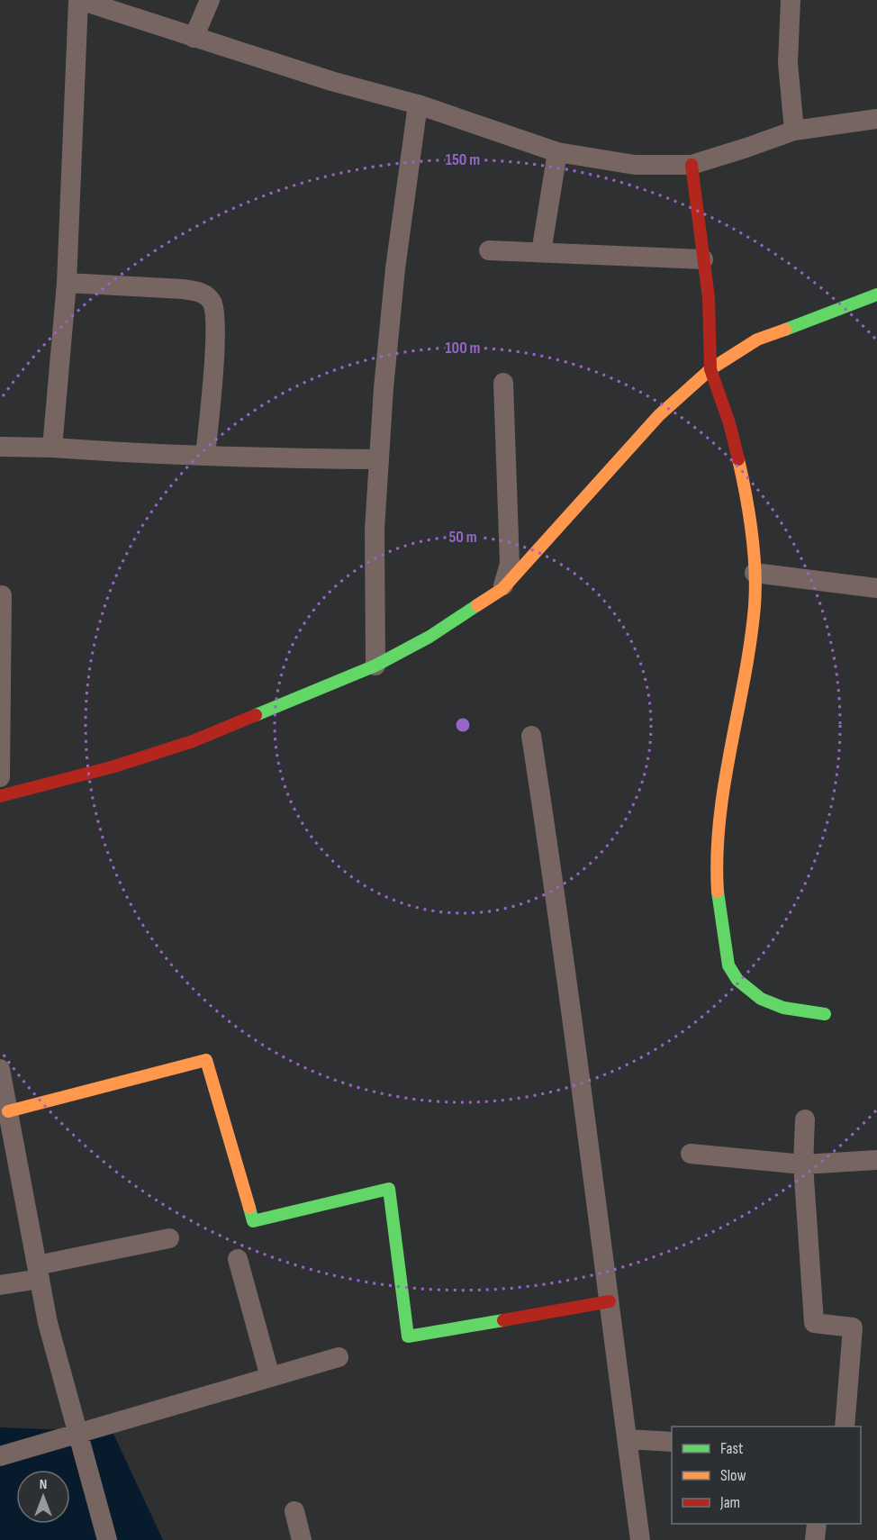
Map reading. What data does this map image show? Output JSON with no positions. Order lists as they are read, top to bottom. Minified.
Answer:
{"legend":["Fast","Slow","Jam"],"north":"top","rings":["150 m","100 m","50 m"]}
